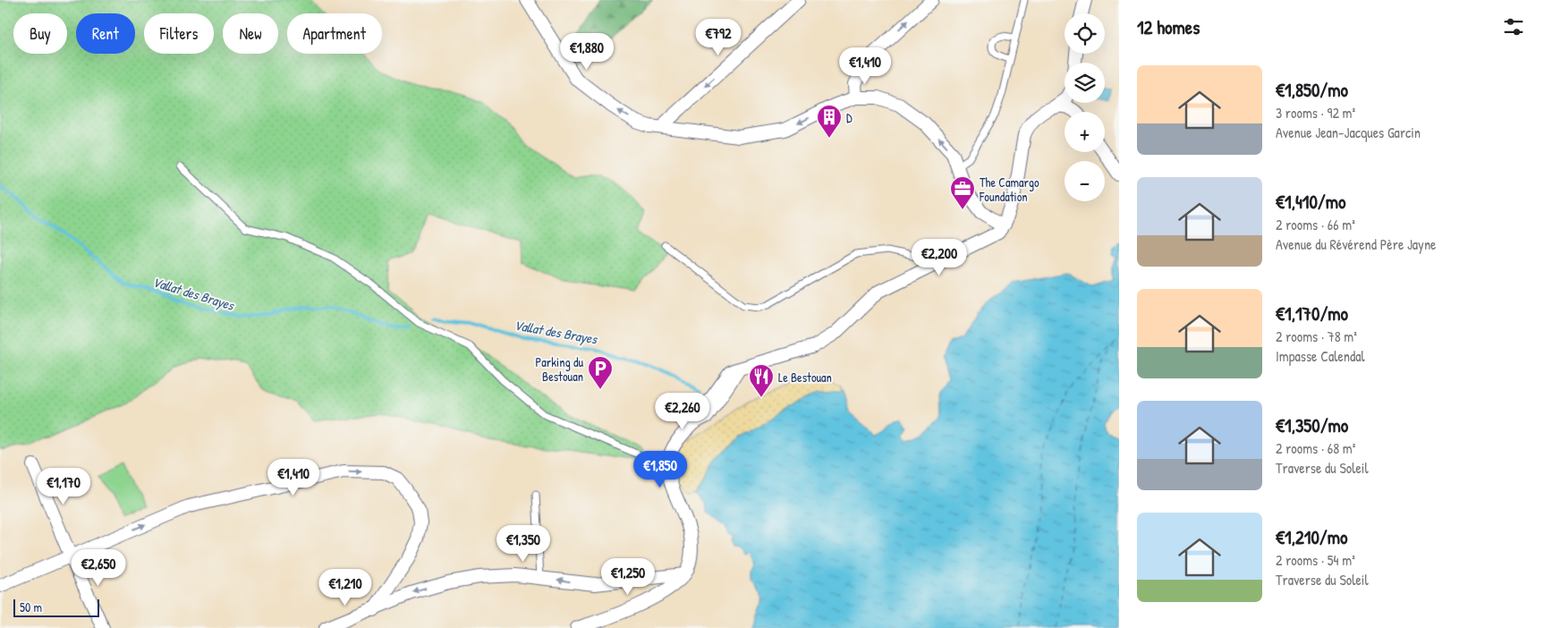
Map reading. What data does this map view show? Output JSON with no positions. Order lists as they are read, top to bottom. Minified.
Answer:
{"water":["Vallat des Brayes"],"places":{"building":["D"],"office":["The Camargo Foundation"],"parking":["Parking du Bestouan"],"restaurant":["Le Bestouan"]},"scale_bar":"50 m","page":{"heading":"12 homes","map_buttons":["+","−"],"chip":["Buy","Rent","Filters","New","Apartment"],"price":["€792","€1,880","€1,410","€2,200","€2,260","€1,850","€1,410","€1,170","€1,350","€2,650","€1,250","€1,210"],"list":[{"name":"€1,850/mo","note":"3 rooms · 92 m² · Avenue Jean-Jacques Garcin"},{"name":"€1,410/mo","note":"2 rooms · 66 m² · Avenue du Révérend Père Jayne"},{"name":"€1,170/mo","note":"2 rooms · 78 m² · Impasse Calendal"},{"name":"€1,350/mo","note":"2 rooms · 68 m² · Traverse du Soleil"},{"name":"€1,210/mo","note":"2 rooms · 54 m² · Traverse du Soleil"}],"scale":"50 m"}}
